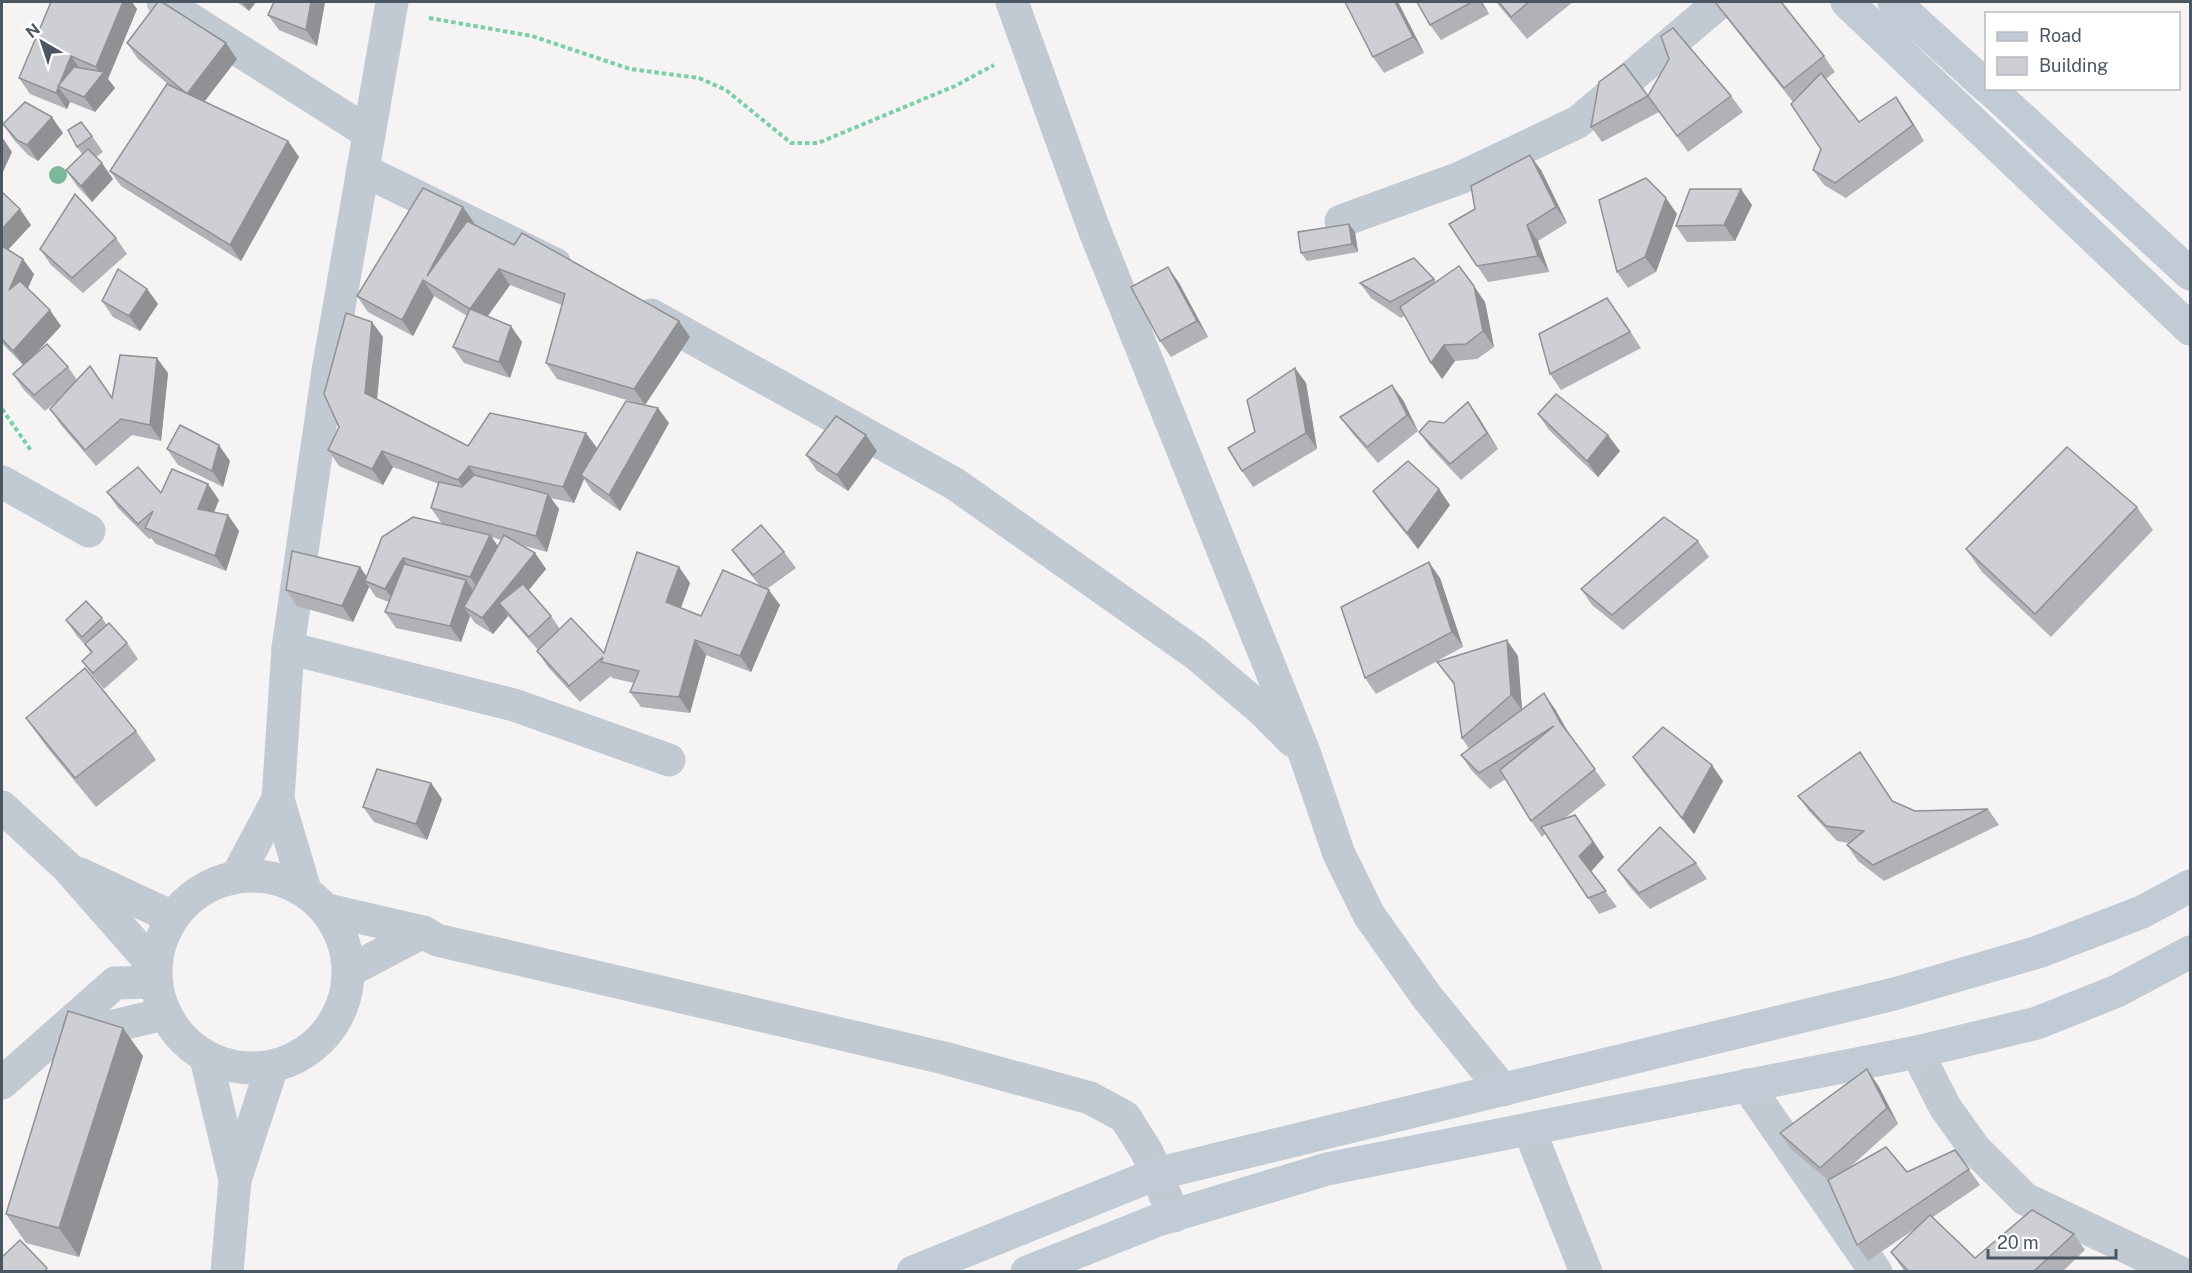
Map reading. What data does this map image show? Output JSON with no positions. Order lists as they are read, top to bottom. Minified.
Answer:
{"legend":["Road","Building"],"scale_bar":"20 m","north":"top left"}
